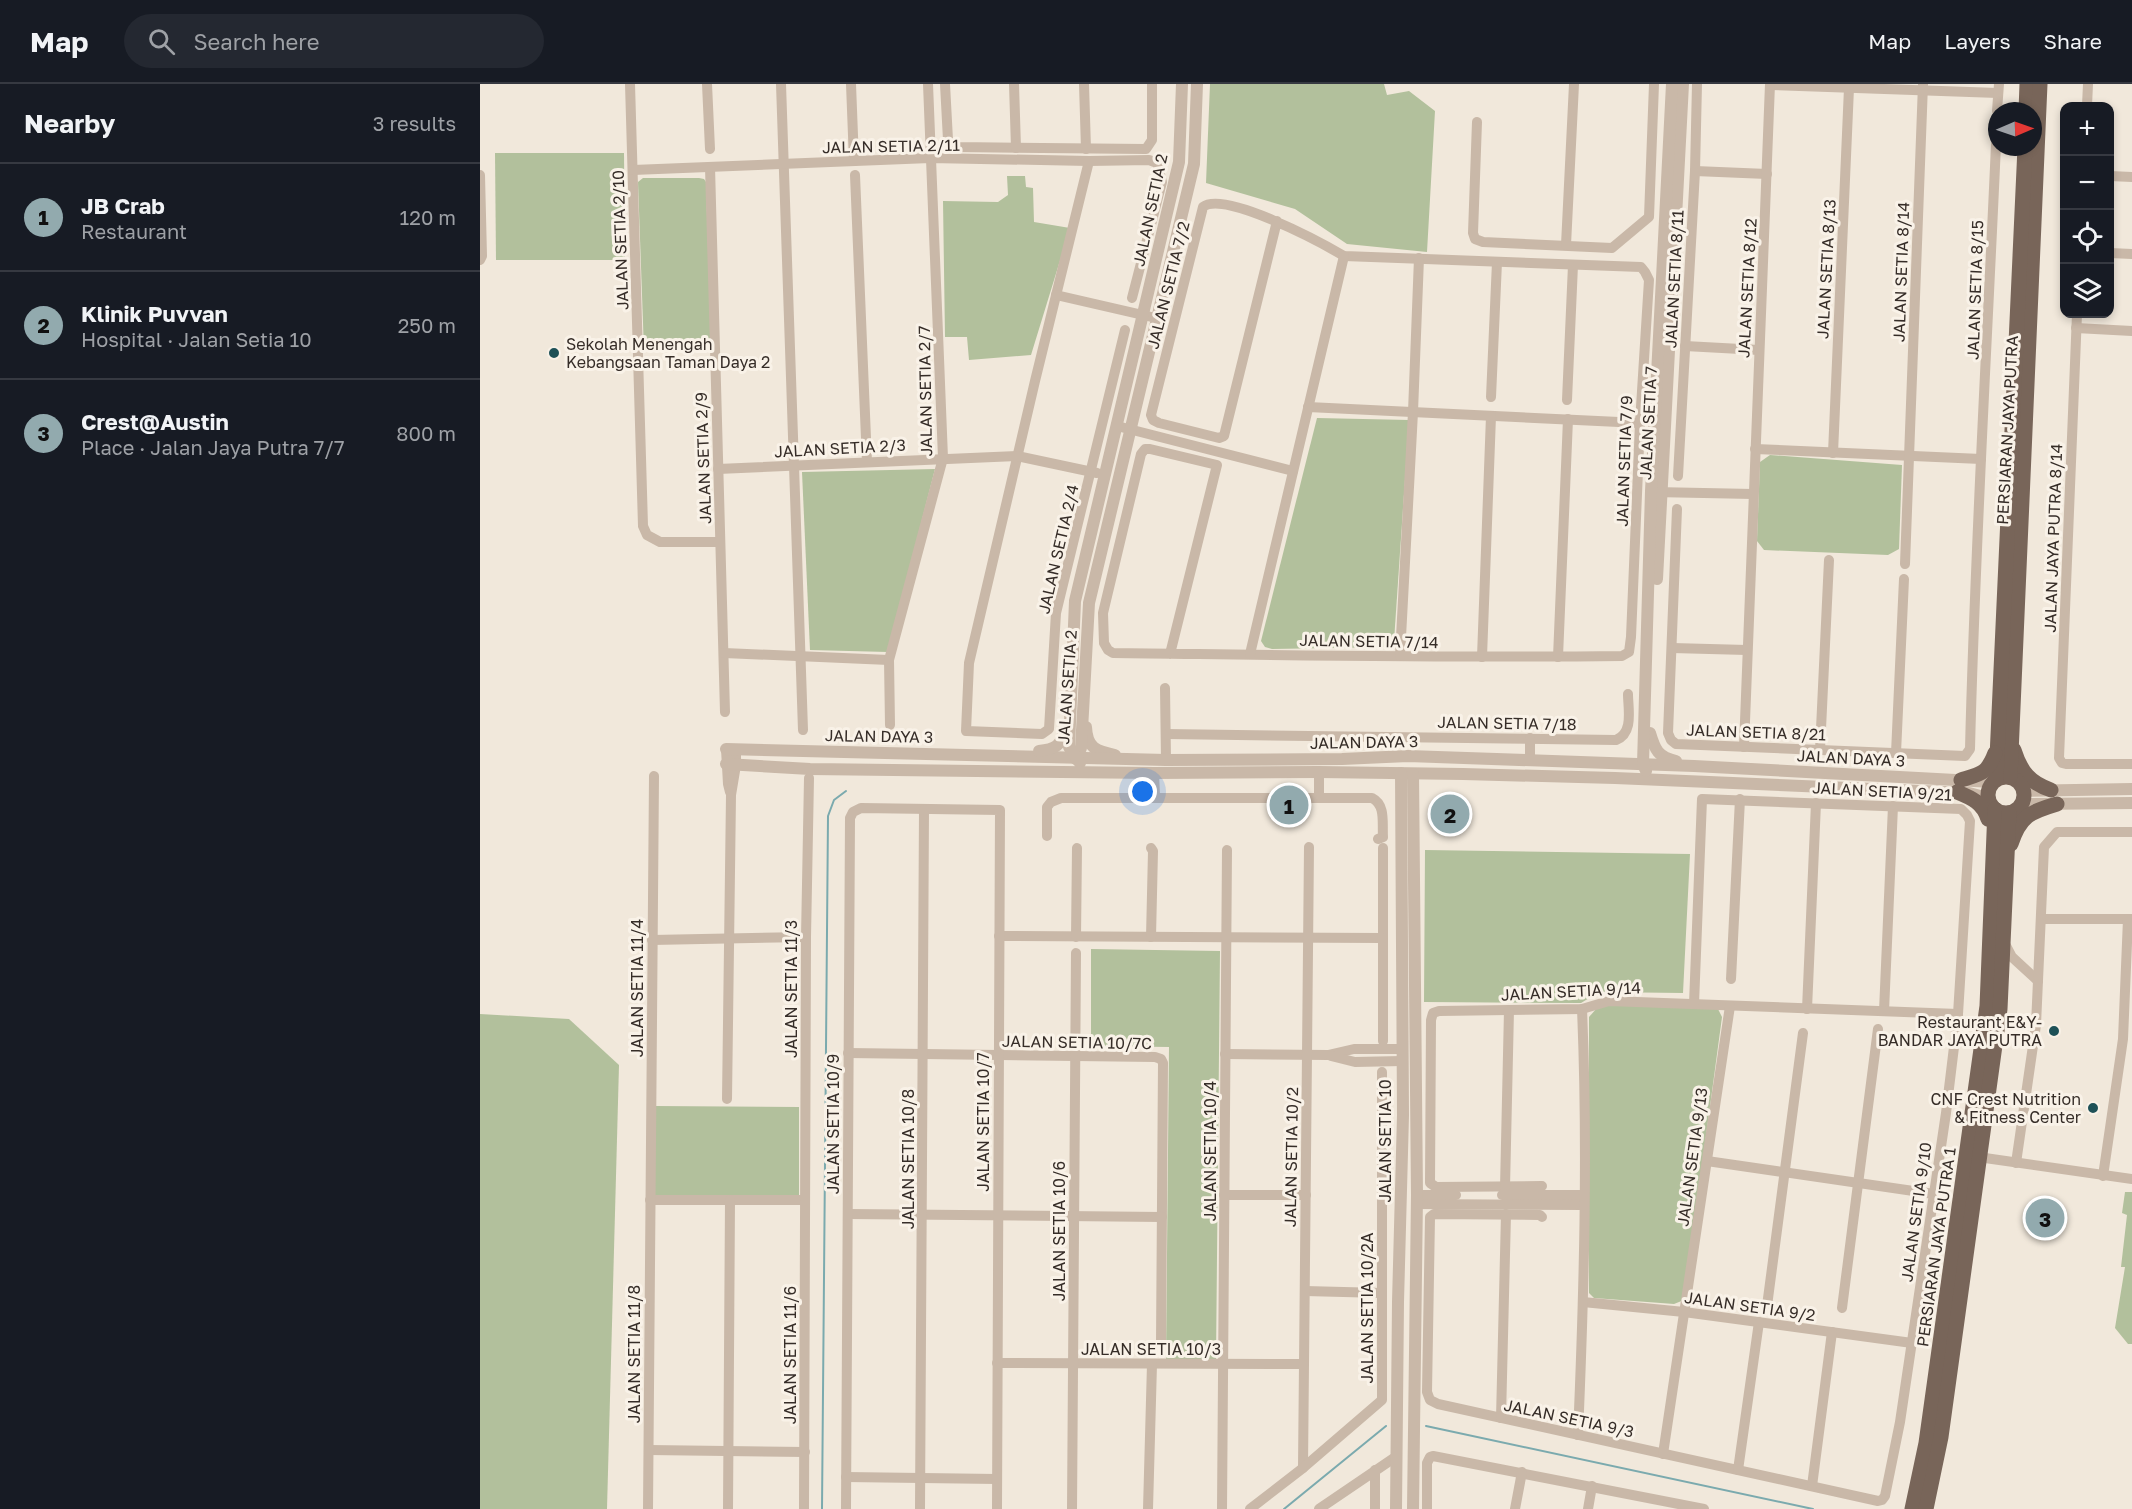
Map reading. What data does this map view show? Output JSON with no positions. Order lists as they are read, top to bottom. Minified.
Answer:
{"streets":{"main road":["PERSIARAN JAYA PUTRA","PERSIARAN JAYA PUTRA 1"],"street":["JALAN SETIA 2/11","JALAN SETIA 2","JALAN SETIA 2/10","JALAN SETIA 8/13","JALAN SETIA 8/14","JALAN SETIA 8/11","JALAN SETIA 7/2","JALAN SETIA 8/12","JALAN SETIA 8/15","JALAN SETIA 2/7","JALAN SETIA 7","JALAN SETIA 2/3","JALAN SETIA 2/9","JALAN SETIA 7/9","JALAN JAYA PUTRA 8/14","JALAN SETIA 2/4","JALAN SETIA 7/14","JALAN SETIA 7/18","JALAN SETIA 8/21","JALAN DAYA 3","JALAN SETIA 9/21","JALAN SETIA 11/4","JALAN SETIA 11/3","JALAN SETIA 9/14","JALAN SETIA 10/7C","JALAN SETIA 10/7","JALAN SETIA 10/9","JALAN SETIA 10","JALAN SETIA 10/4","JALAN SETIA 10/2","JALAN SETIA 9/13","JALAN SETIA 10/8","JALAN SETIA 9/10","JALAN SETIA 10/6","JALAN SETIA 9/2","JALAN SETIA 10/2A","JALAN SETIA 10/3","JALAN SETIA 11/8","JALAN SETIA 11/6","JALAN SETIA 9/3"]},"crossings":[["JALAN SETIA 2/11","JALAN SETIA 2/10"],["JALAN SETIA 2/11","JALAN SETIA 2/7"],["JALAN SETIA 2/11","JALAN SETIA 2/9"],["JALAN SETIA 2","JALAN SETIA 2/3"],["JALAN SETIA 2","JALAN DAYA 3"],["JALAN SETIA 2/10","JALAN SETIA 2/9"],["JALAN SETIA 8/12","JALAN SETIA 8/21"],["JALAN SETIA 8/15","JALAN SETIA 8/21"],["JALAN SETIA 2/7","JALAN SETIA 2/3"],["JALAN SETIA 7","JALAN DAYA 3"],["PERSIARAN JAYA PUTRA","JALAN DAYA 3"],["PERSIARAN JAYA PUTRA","PERSIARAN JAYA PUTRA 1"],["JALAN SETIA 2/3","JALAN SETIA 2/9"],["JALAN SETIA 2/3","JALAN SETIA 2/4"],["JALAN SETIA 7/9","JALAN SETIA 7/14"],["JALAN DAYA 3","JALAN SETIA 10"],["JALAN DAYA 3","PERSIARAN JAYA PUTRA 1"],["JALAN SETIA 9/21","JALAN SETIA 9/14"],["JALAN SETIA 9/21","JALAN SETIA 9/10"],["JALAN SETIA 11/4","JALAN SETIA 11/8"],["JALAN SETIA 11/3","JALAN SETIA 11/6"],["JALAN SETIA 9/14","JALAN SETIA 9/13"],["JALAN SETIA 9/14","JALAN SETIA 9/10"],["JALAN SETIA 10/7C","JALAN SETIA 10/7"],["JALAN SETIA 10/7C","JALAN SETIA 10/9"],["JALAN SETIA 10/7C","JALAN SETIA 10/8"],["JALAN SETIA 10/7C","JALAN SETIA 10/6"],["JALAN SETIA 10/7","JALAN SETIA 10/9"],["JALAN SETIA 10/7","JALAN SETIA 10/8"],["JALAN SETIA 10/7","JALAN SETIA 10/3"],["JALAN SETIA 10/9","JALAN SETIA 10/8"],["JALAN SETIA 10/4","JALAN SETIA 10/3"],["JALAN SETIA 10/2","JALAN SETIA 10/2A"],["JALAN SETIA 10/2","JALAN SETIA 10/3"],["JALAN SETIA 9/13","JALAN SETIA 9/2"],["JALAN SETIA 9/13","JALAN SETIA 9/3"],["JALAN SETIA 9/10","JALAN SETIA 9/2"],["JALAN SETIA 9/10","JALAN SETIA 9/3"],["JALAN SETIA 10/6","JALAN SETIA 10/3"]],"places":["Sekolah Menengah Kebangsaan Taman Daya 2","Restaurant E&Y- BANDAR JAYA PUTRA","CNF Crest Nutrition & Fitness Center"],"north":"right","page":{"header":"Map","search":"Search here","nav":["Map","Layers","Share"],"heading":["Nearby","3 results"],"map_buttons":["+","−"],"list":[{"mark":"1","name":"JB Crab","note":"Restaurant","value":"120 m"},{"mark":"2","name":"Klinik Puvvan","note":"Hospital · Jalan Setia 10","value":"250 m"},{"mark":"3","name":"Crest@Austin","note":"Place · Jalan Jaya Putra 7/7","value":"800 m"}],"pins":["1","2","3"]}}
